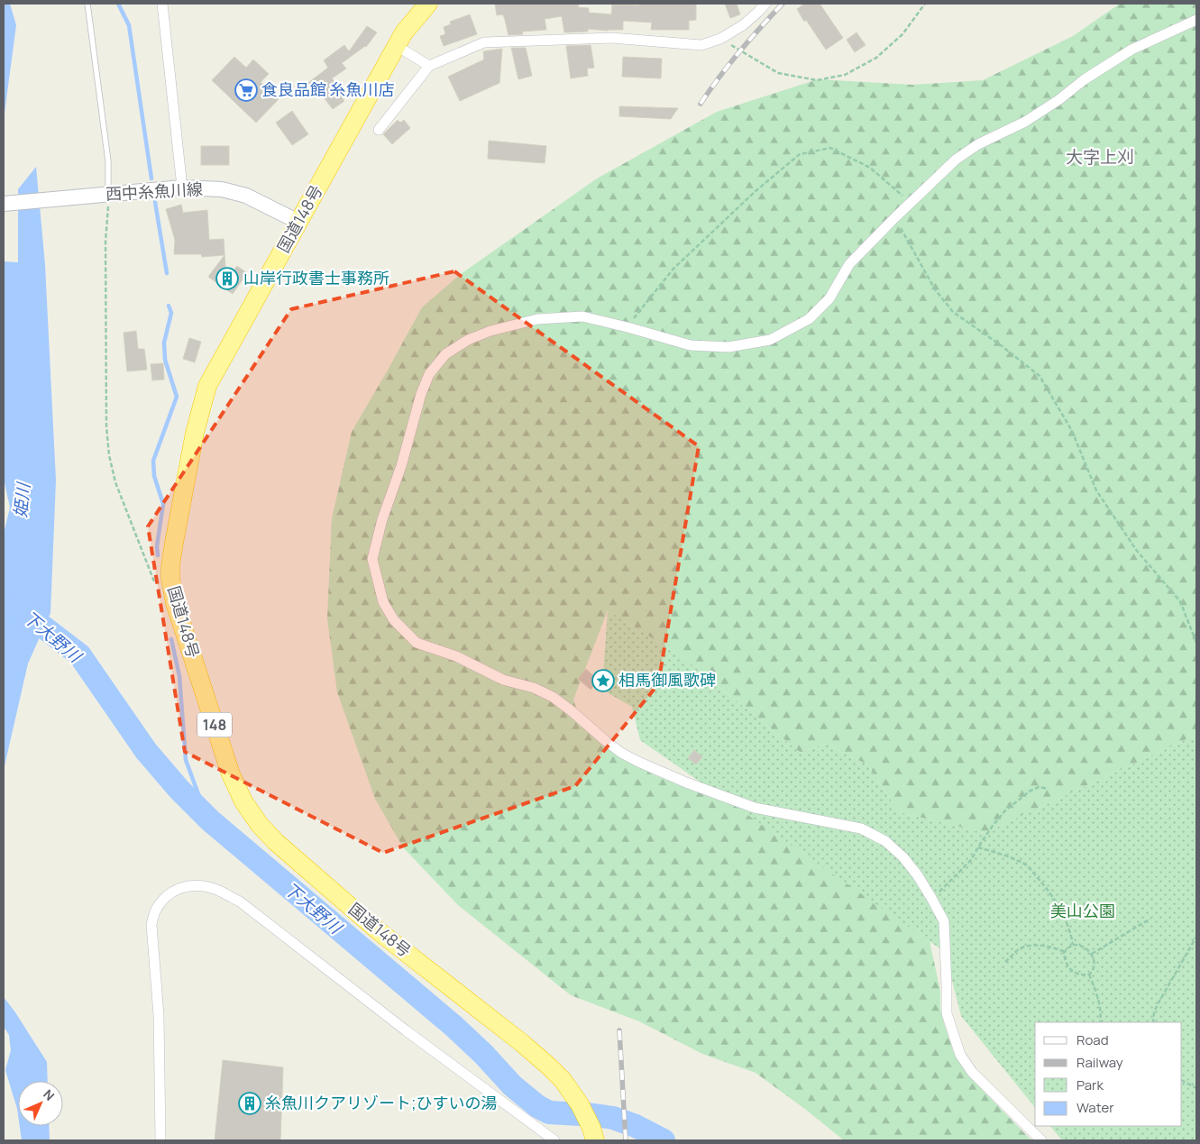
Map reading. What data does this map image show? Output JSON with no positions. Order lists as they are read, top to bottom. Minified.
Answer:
{"streets":{"highway":["国道148号","148"],"main road":["西中糸魚川線"]},"crossings":[["西中糸魚川線","国道148号"]],"districts":["大字上刈"],"water":["姫川","下大野川"],"parks":["美山公園"],"places":{"supermarket":["食良品館 糸魚川店"],"building":["山岸行政書士事務所","糸魚川クアリゾート;ひすいの湯"],"place":["相馬御風歌碑"]},"legend":["Road","Railway","Park","Water"],"north":"top right"}
